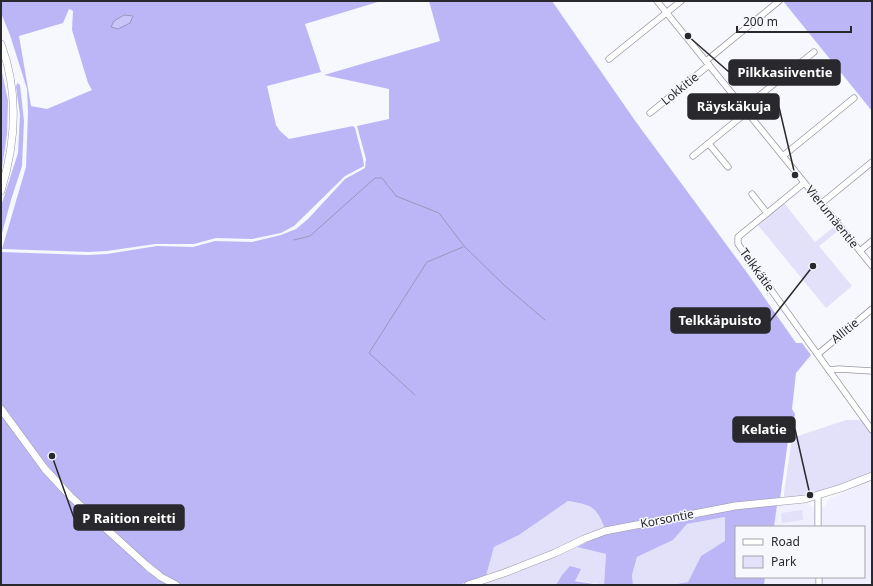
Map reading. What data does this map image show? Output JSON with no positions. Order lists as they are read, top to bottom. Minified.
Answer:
{"streets":{"main road":["Korsontie"],"street":["Lokkitie","Vierumäentie","Telkkätie","Allitie"]},"crossings":[["Lokkitie","Vierumäentie"],["Vierumäentie","Telkkätie"],["Telkkätie","Allitie"]],"places":["Pilkkasiiventie","Räyskäkuja","Telkkäpuisto","P Raition reitti","Kelatie"],"legend":["Road","Park"],"scale_bar":"200 m"}
